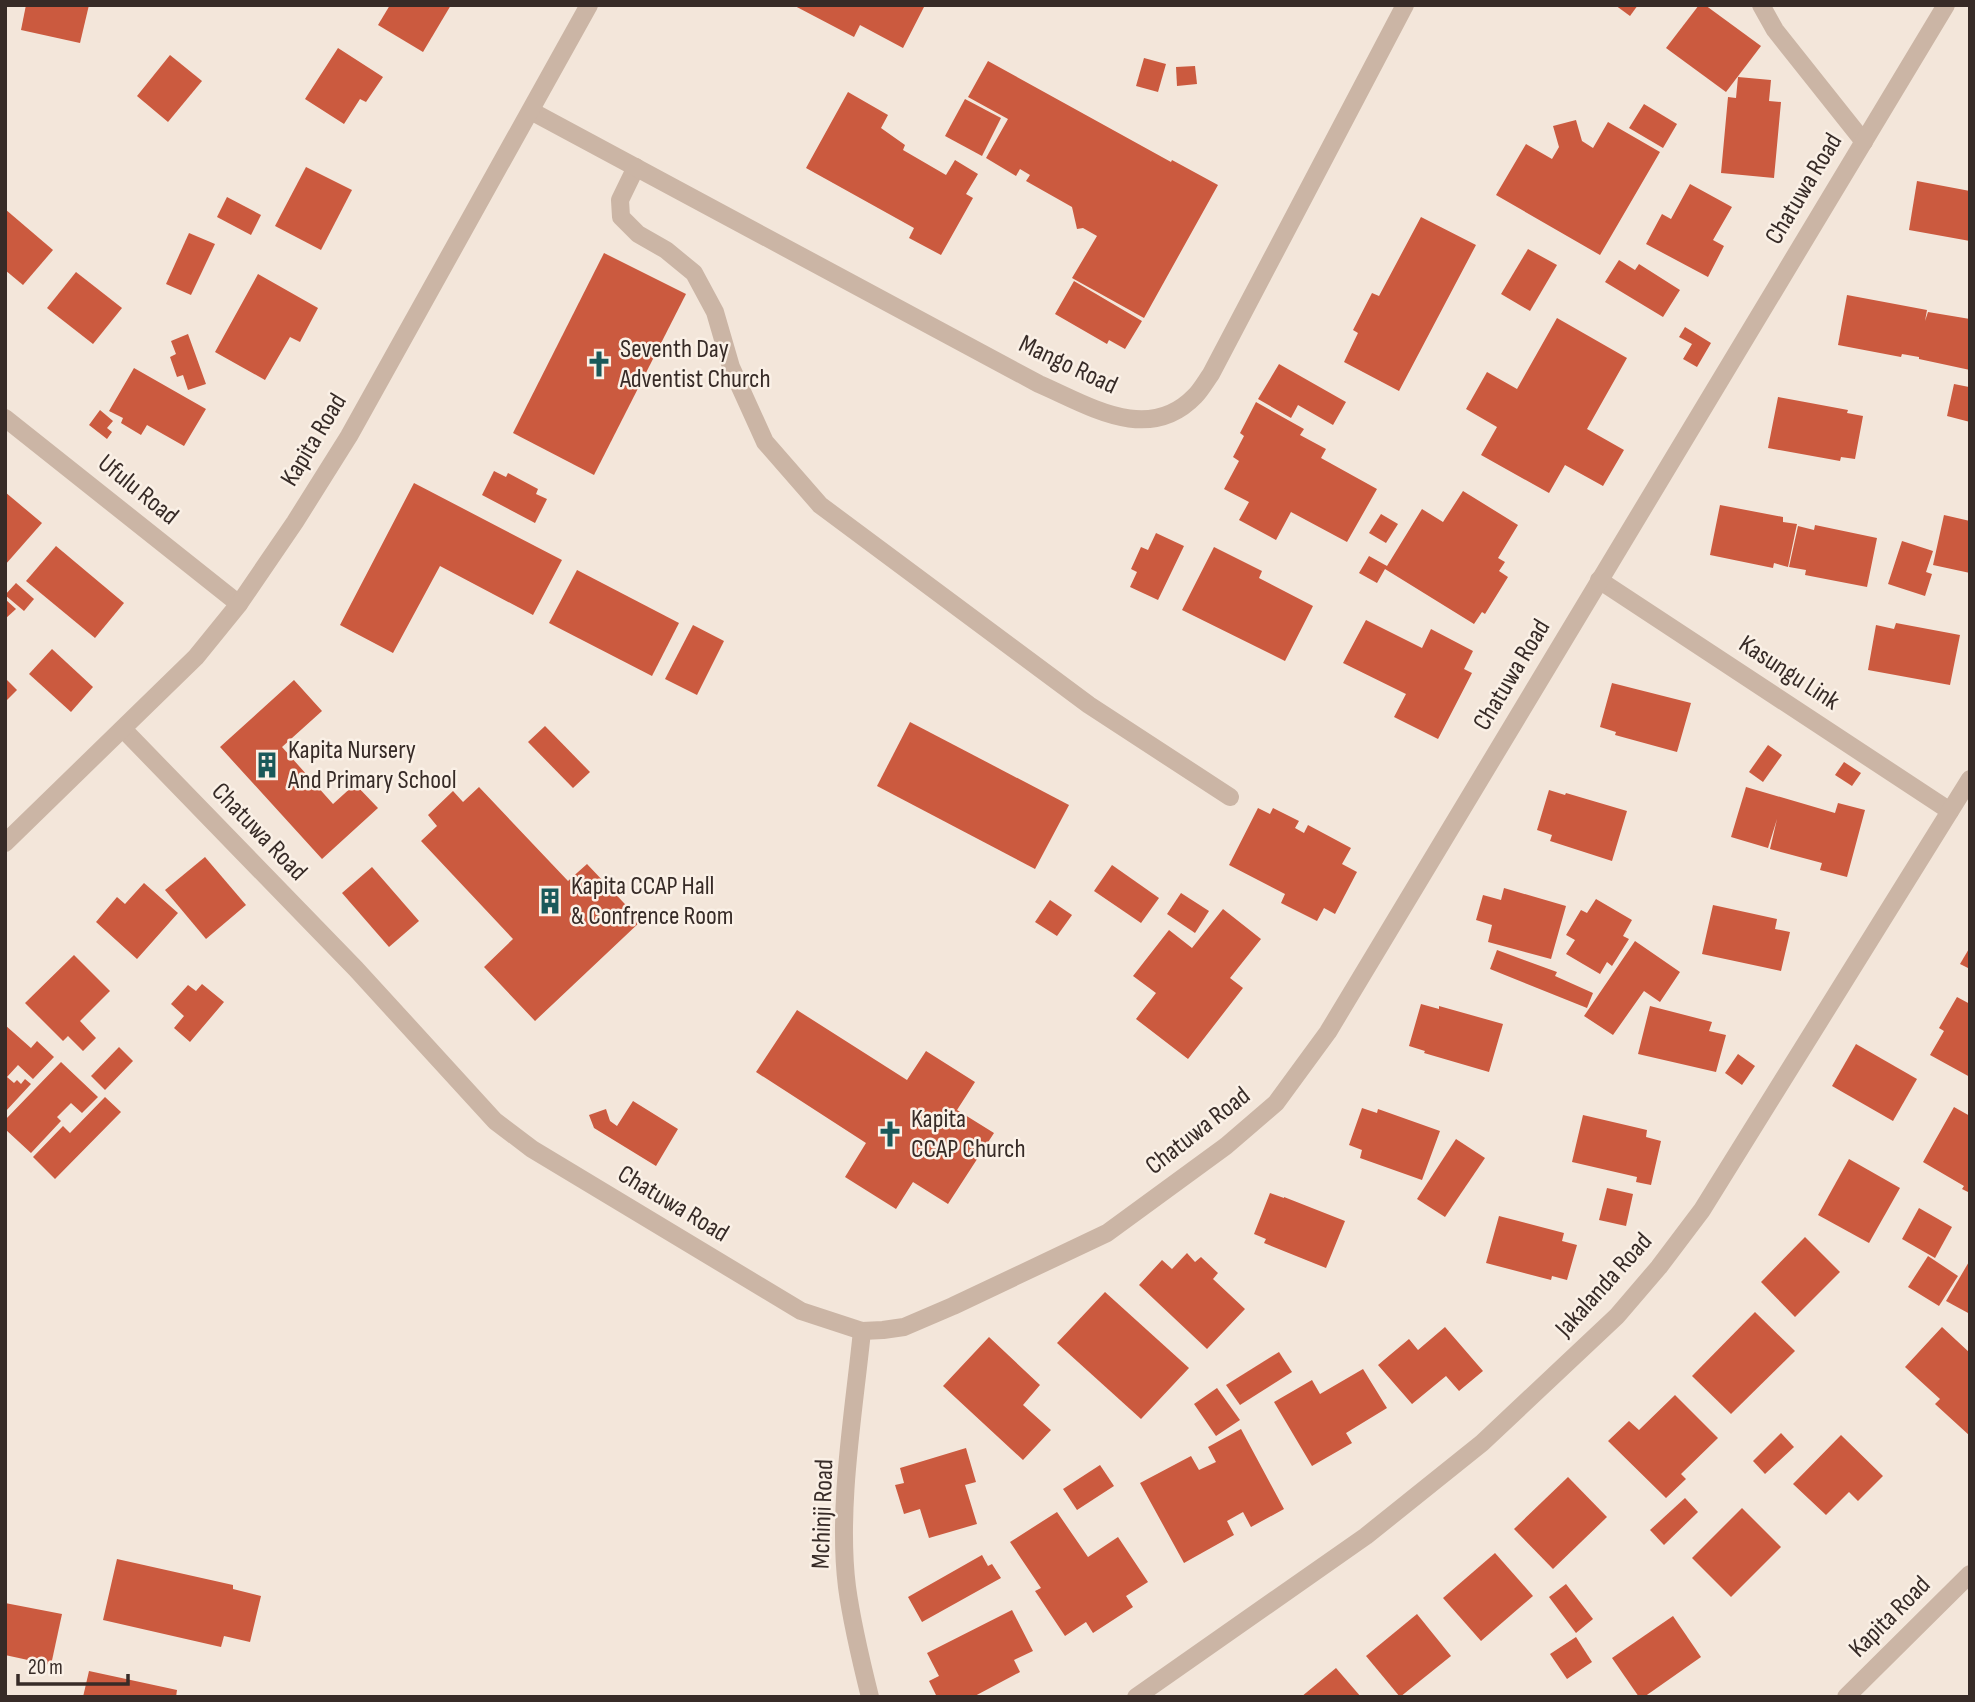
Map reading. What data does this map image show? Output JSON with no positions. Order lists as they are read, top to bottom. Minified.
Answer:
{"streets":{"street":["Chatuwa Road","Mango Road","Kapita Road","Ufulu Road","Kasungu Link","Jakalanda Road","Mchinji Road"]},"crossings":[["Chatuwa Road","Kapita Road"],["Chatuwa Road","Kasungu Link"],["Chatuwa Road","Mchinji Road"],["Mango Road","Kapita Road"],["Kapita Road","Ufulu Road"],["Kasungu Link","Jakalanda Road"]],"places":{"church":["Seventh Day Adventist Church","Kapita CCAP Church"],"building":["Kapita Nursery And Primary School","Kapita CCAP Hall & Confrence Room"]},"scale_bar":"20 m"}
